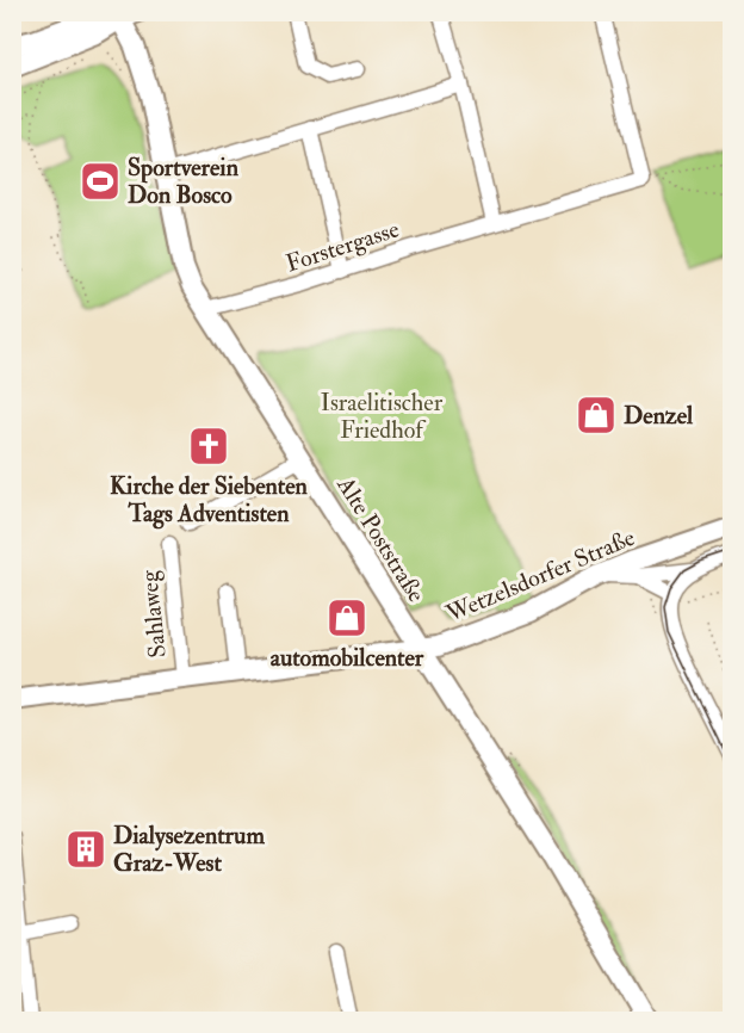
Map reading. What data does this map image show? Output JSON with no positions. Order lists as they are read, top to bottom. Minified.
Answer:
{"streets":{"main road":["Alte Poststraße","Wetzelsdorfer Straße"],"street":["Forstergasse","Sahlaweg"]},"crossings":[["Forstergasse","Alte Poststraße"],["Alte Poststraße","Wetzelsdorfer Straße"],["Wetzelsdorfer Straße","Sahlaweg"]],"parks":["Israelitischer Friedhof"],"places":{"sports":["Sportverein Don Bosco"],"shop":["Denzel","automobilcenter"],"church":["Kirche der Siebenten Tags Adventisten"],"building":["Dialysezentrum Graz-West"]}}
